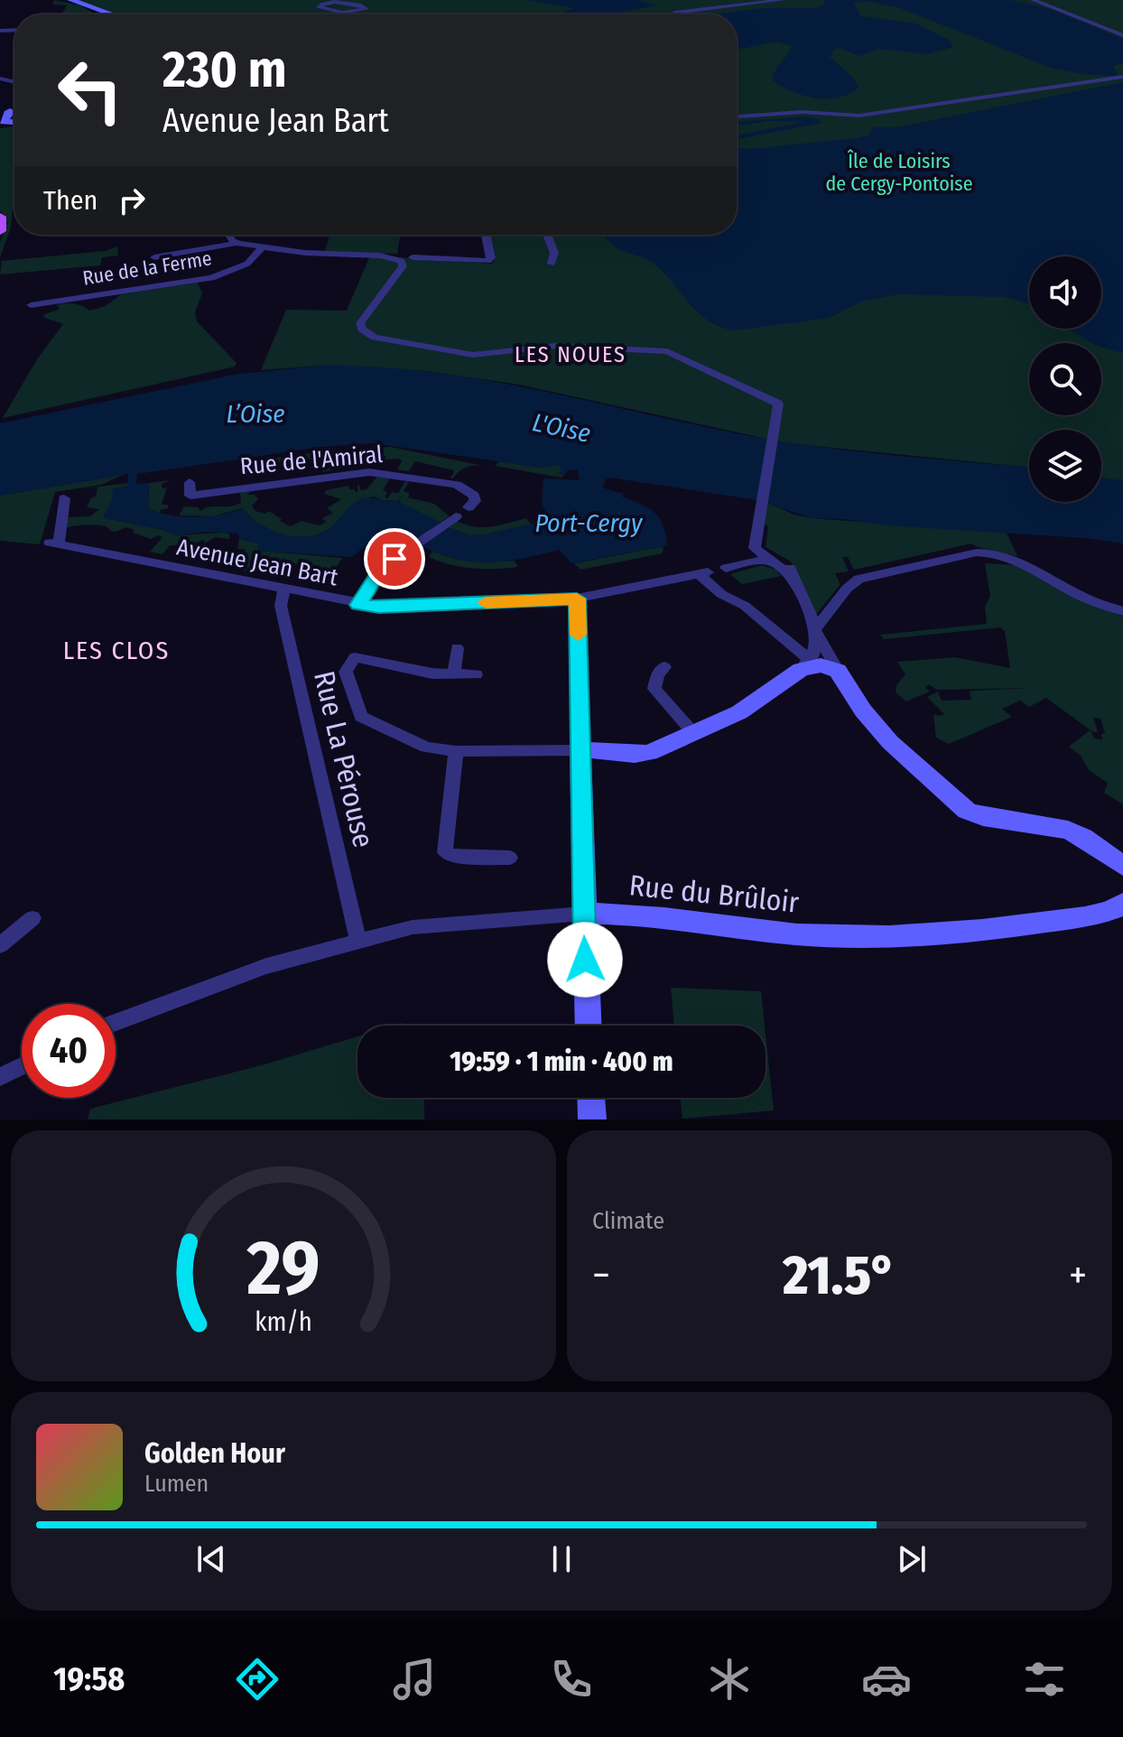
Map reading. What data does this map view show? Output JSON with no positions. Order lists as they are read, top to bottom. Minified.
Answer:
{"streets":{"street":["Rue de la Ferme","Rue de l'Amiral","Avenue Jean Bart","Rue La Pérouse","Rue du Brûloir"]},"crossings":[["Avenue Jean Bart","Rue La Pérouse"],["Rue La Pérouse","Rue du Brûloir"]],"districts":["LES NOUES","LES CLOS"],"water":["L’Oise","L'Oise","Port-Cergy"],"parks":["Île de Loisirs de Cergy-Pontoise"],"page":{"turn":["230 m","Avenue Jean Bart"],"then":"Then","limit":"40","trip":"19:59 · 1 min · 400 m","tile":"Climate","heat":["−","21.5°","+"],"song":["Golden Hour","Lumen"],"tabs":"19:58","gauge":["29","km/h"]}}
